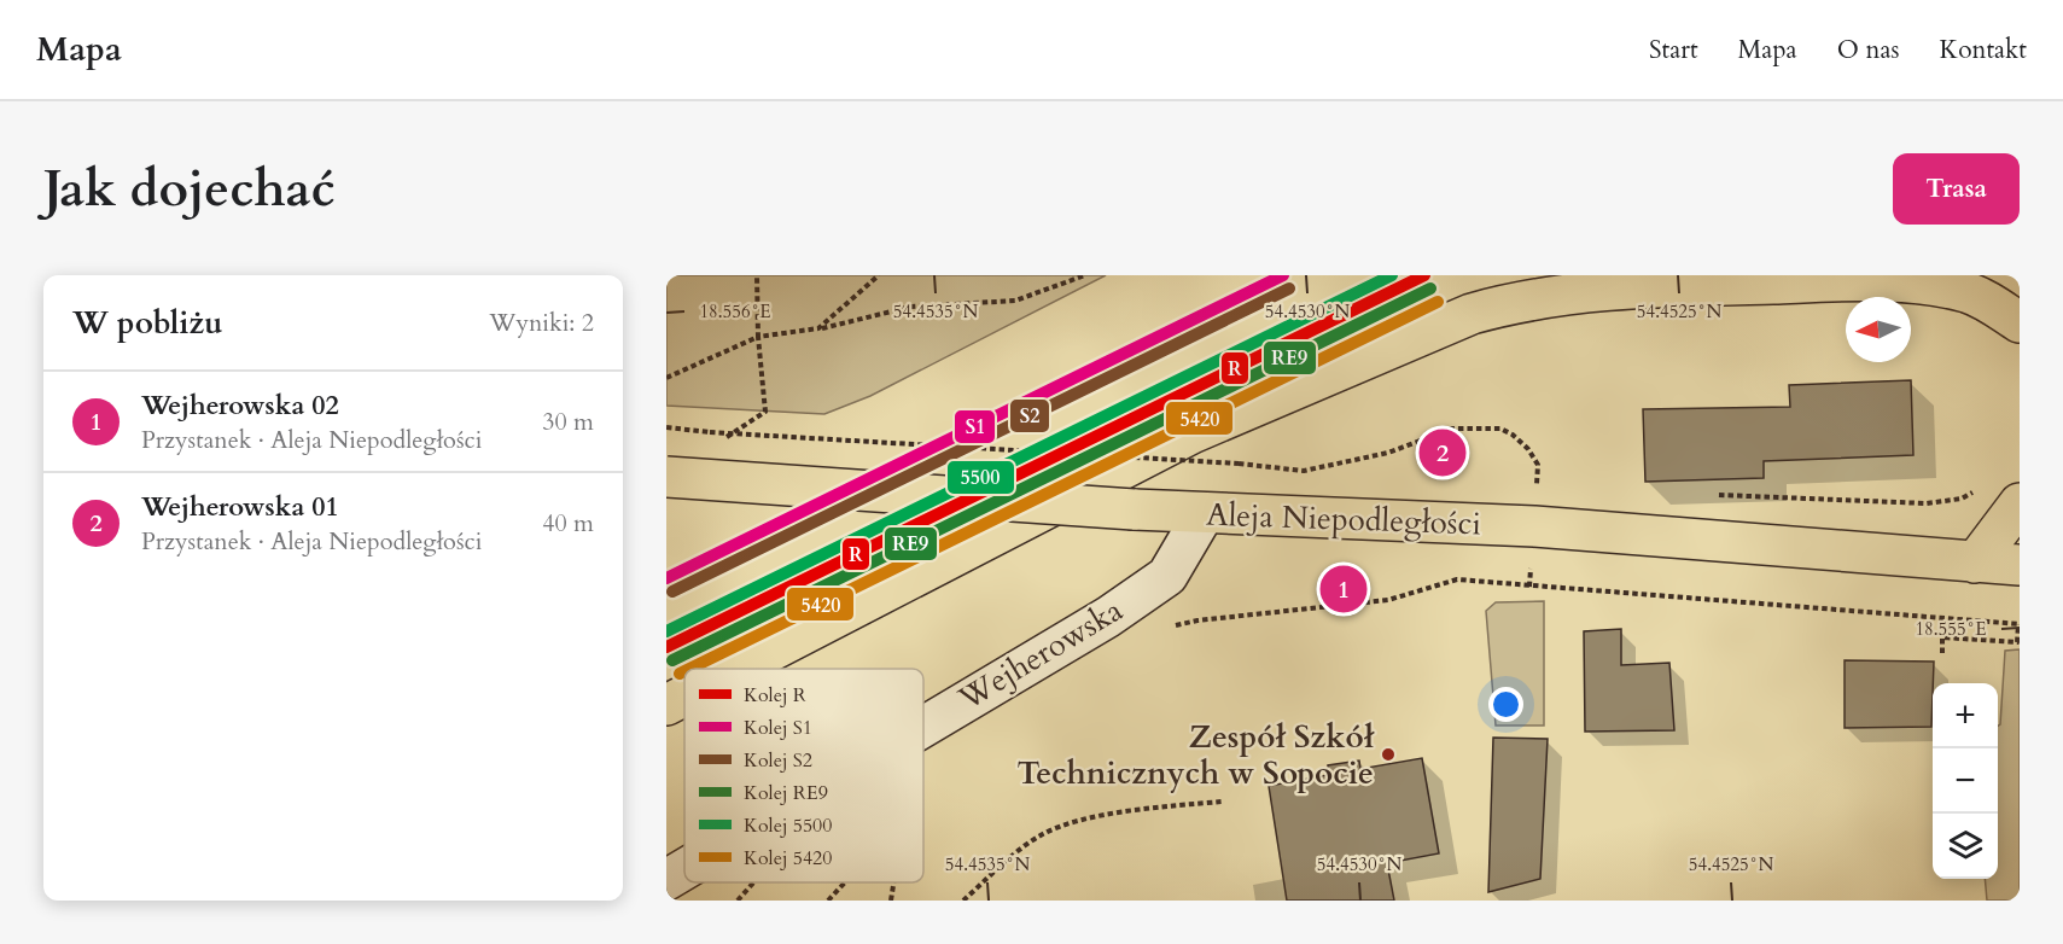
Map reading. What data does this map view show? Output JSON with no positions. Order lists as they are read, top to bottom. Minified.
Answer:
{"streets":{"main road":["Aleja Niepodległości"],"street":["Wejherowska"]},"crossings":[["Aleja Niepodległości","Wejherowska"]],"places":["Zespół Szkół Technicznych w Sopocie"],"lines":["rail line R","rail line S1","rail line 5500","rail line S2","rail line RE9","rail line 5420"],"legend":["Kolej R","Kolej S1","Kolej S2","Kolej RE9","Kolej 5500","Kolej 5420"],"north":"left","page":{"header":"Mapa","nav":["Start","Mapa","O nas","Kontakt"],"buttons":"Trasa","title":"Jak dojechać","heading":["W pobliżu","Wyniki: 2"],"list":[{"mark":"1","name":"Wejherowska 02","note":"Przystanek · Aleja Niepodległości","value":"30 m"},{"mark":"2","name":"Wejherowska 01","note":"Przystanek · Aleja Niepodległości","value":"40 m"}],"pins":["2","1"],"map_buttons":["+","−"]},"coordinates":["18.556°E","54.4535°N","54.4530°N","54.4525°N","18.555°E"]}
